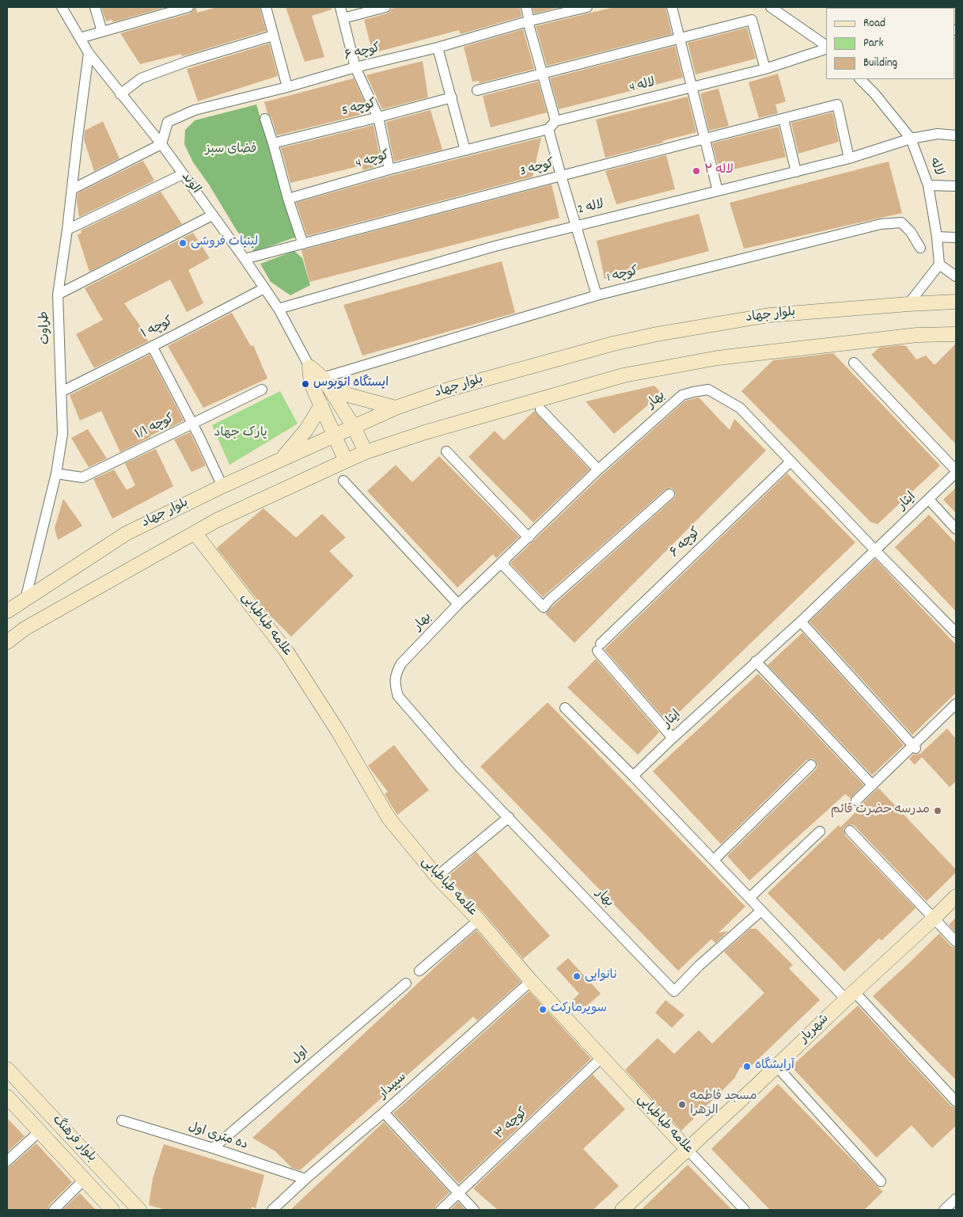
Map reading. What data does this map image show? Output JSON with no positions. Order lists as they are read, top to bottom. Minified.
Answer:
{"streets":{"main road":["الوند","بلوار جهاد","علامه طباطبایی","شهریار","بلوار فرهنگ"],"street":["کوچه ۶","لاله 4","کوچه 5","کوچه 4","لاله","کوچه 3","لاله 2","کوچه 1","طراوت","کوچه ۱","بهار","کوچه ۱/۱","ایثار","اول","سپیدار","کوچه ۳","ده متری اول"]},"crossings":[["کوچه ۶","الوند"],["کوچه ۶","بهار"],["کوچه ۶","ایثار"],["لاله","لاله 2"],["کوچه 3","الوند"],["کوچه 3","لاله 2"],["الوند","لاله 2"],["الوند","کوچه 1"],["الوند","بلوار جهاد"],["الوند","طراوت"],["الوند","کوچه ۱"],["بلوار جهاد","طراوت"],["طراوت","کوچه ۱"],["طراوت","کوچه ۱/۱"],["بهار","ایثار"],["علامه طباطبایی","شهریار"],["علامه طباطبایی","سپیدار"],["علامه طباطبایی","کوچه ۳"],["اول","ده متری اول"],["سپیدار","ده متری اول"]],"parks":["فضای سبز","پارک جهاد"],"places":["لاله ۲","لبنیات فروشی","ایستگاه اتوبوس","مدرسه حضرت قائم","نانوایی","سوپرمارکت","آرایشگاه","مسجد فاطمه الزهرا"],"legend":["Road","Park","Building"]}
